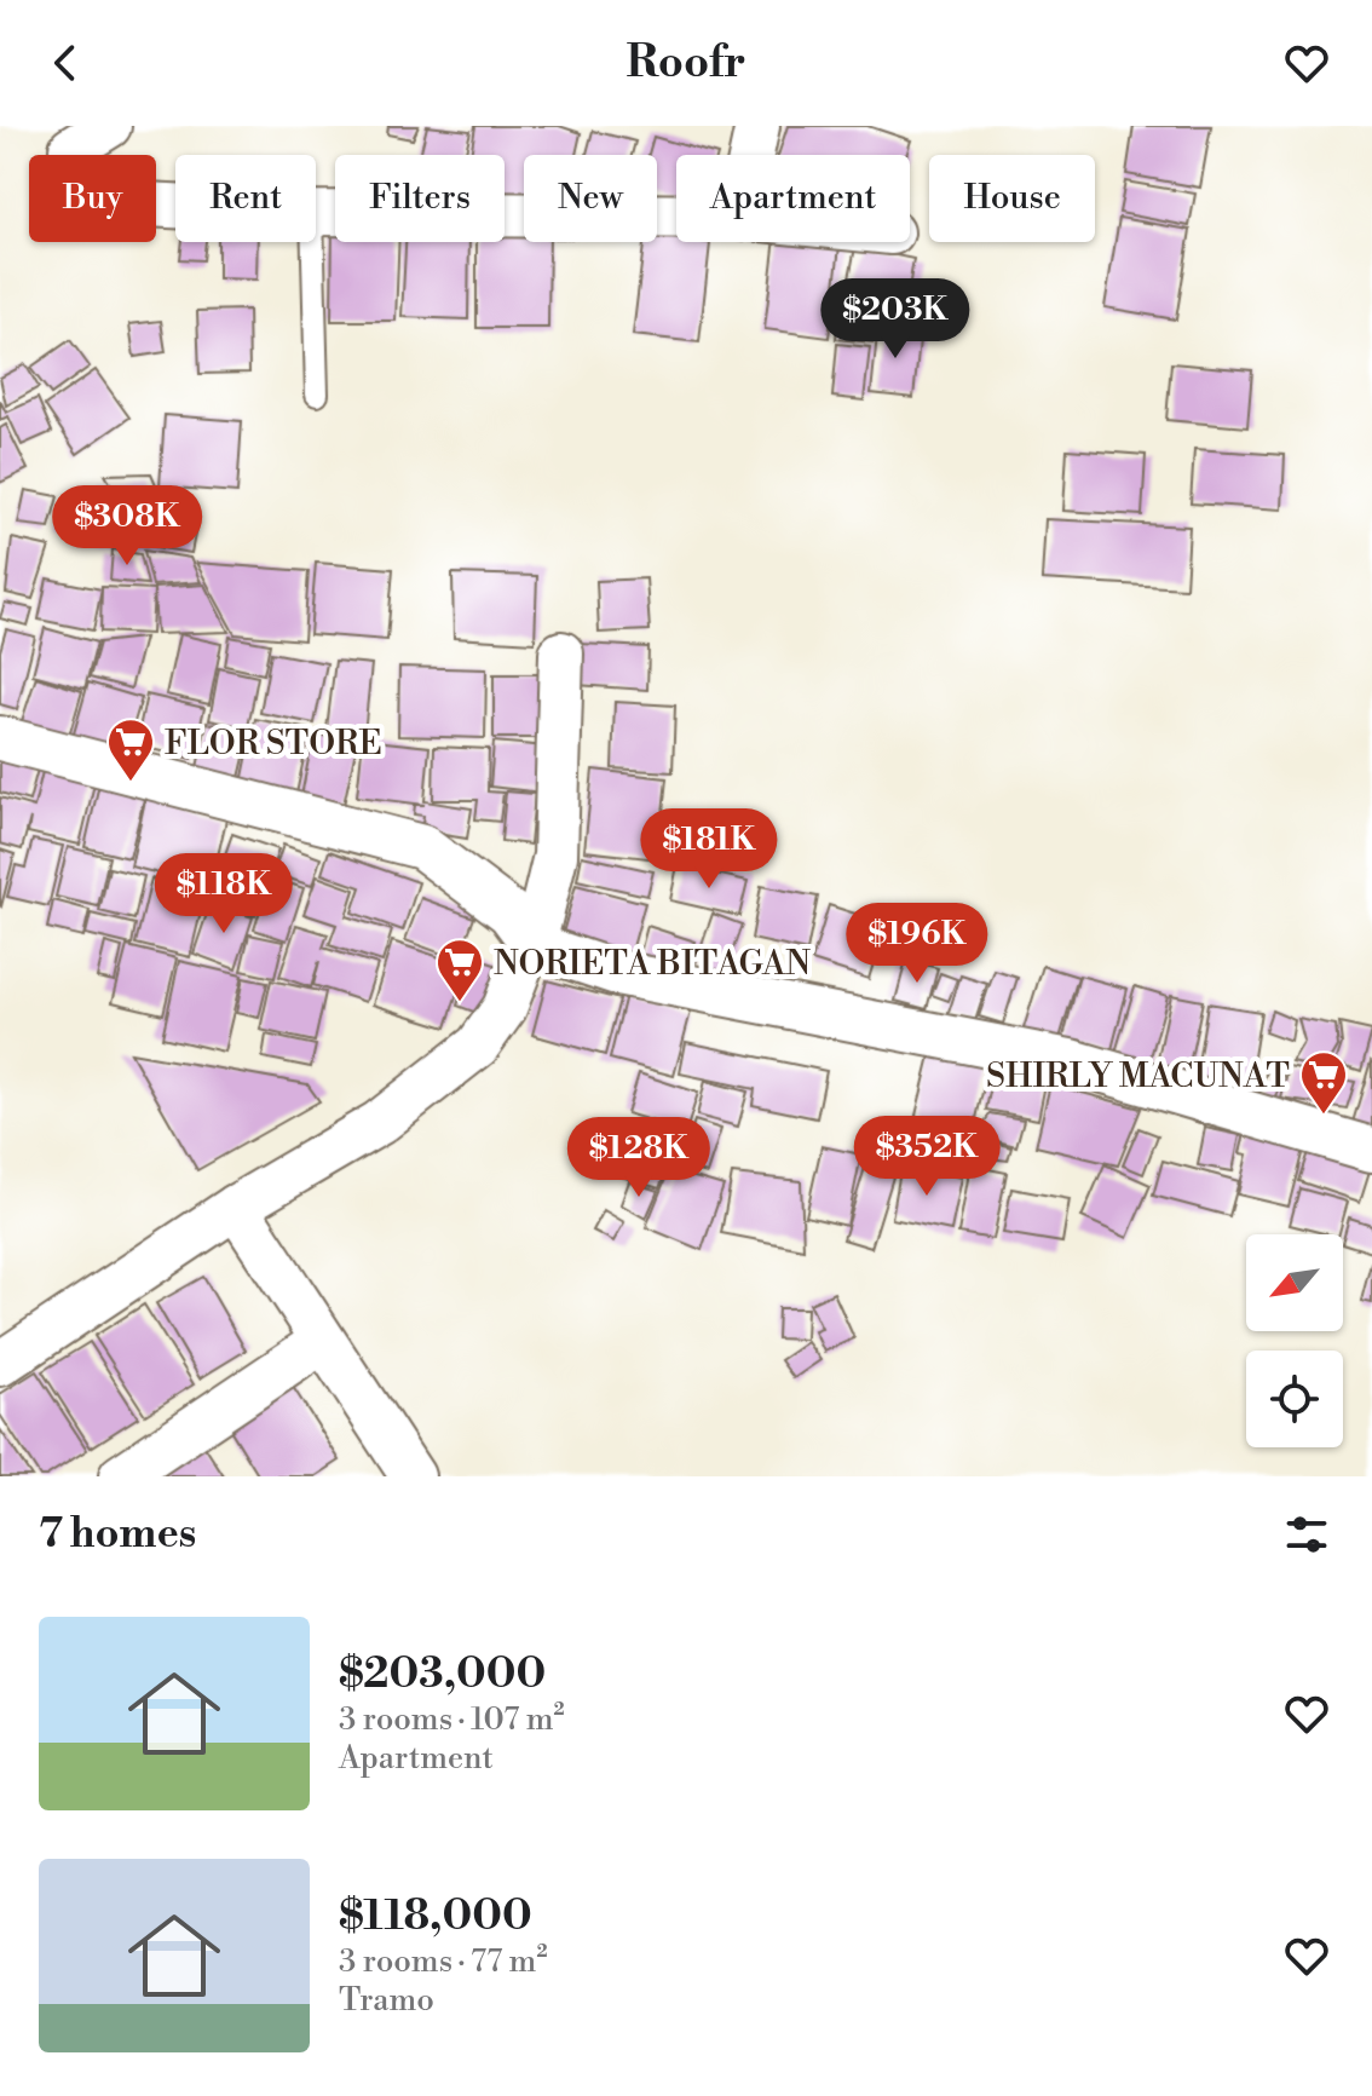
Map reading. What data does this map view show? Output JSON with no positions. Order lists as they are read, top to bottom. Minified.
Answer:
{"places":{"supermarket":["FLOR STORE","NORIETA BITAGAN","SHIRLY MACUNAT"]},"north":"bottom left","page":{"header":"Roofr","chip":["Buy","Rent","Filters","New","Apartment","House"],"price":["$203K","$308K","$181K","$118K","$196K","$352K","$128K"],"heading":"7 homes","list":[{"name":"$203,000","note":"3 rooms · 107 m² · Apartment"},{"name":"$118,000","note":"3 rooms · 77 m² · Tramo"}]}}
